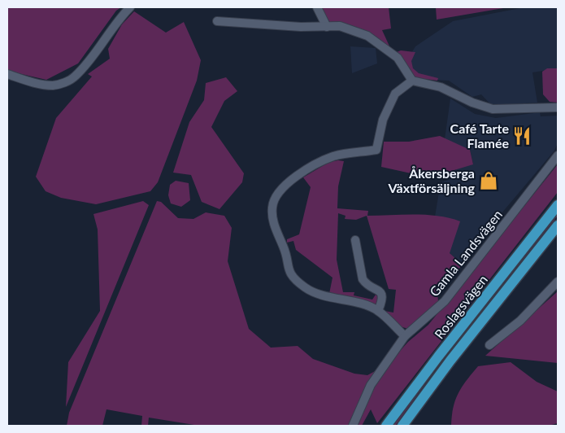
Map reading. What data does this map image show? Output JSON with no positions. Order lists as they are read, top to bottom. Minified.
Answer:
{"streets":{"main road":["Roslagsvägen"],"street":["Gamla Landsvägen"]},"places":{"restaurant":["Café Tarte Flamée"],"shop":["Åkersberga Växtförsäljning"]}}
